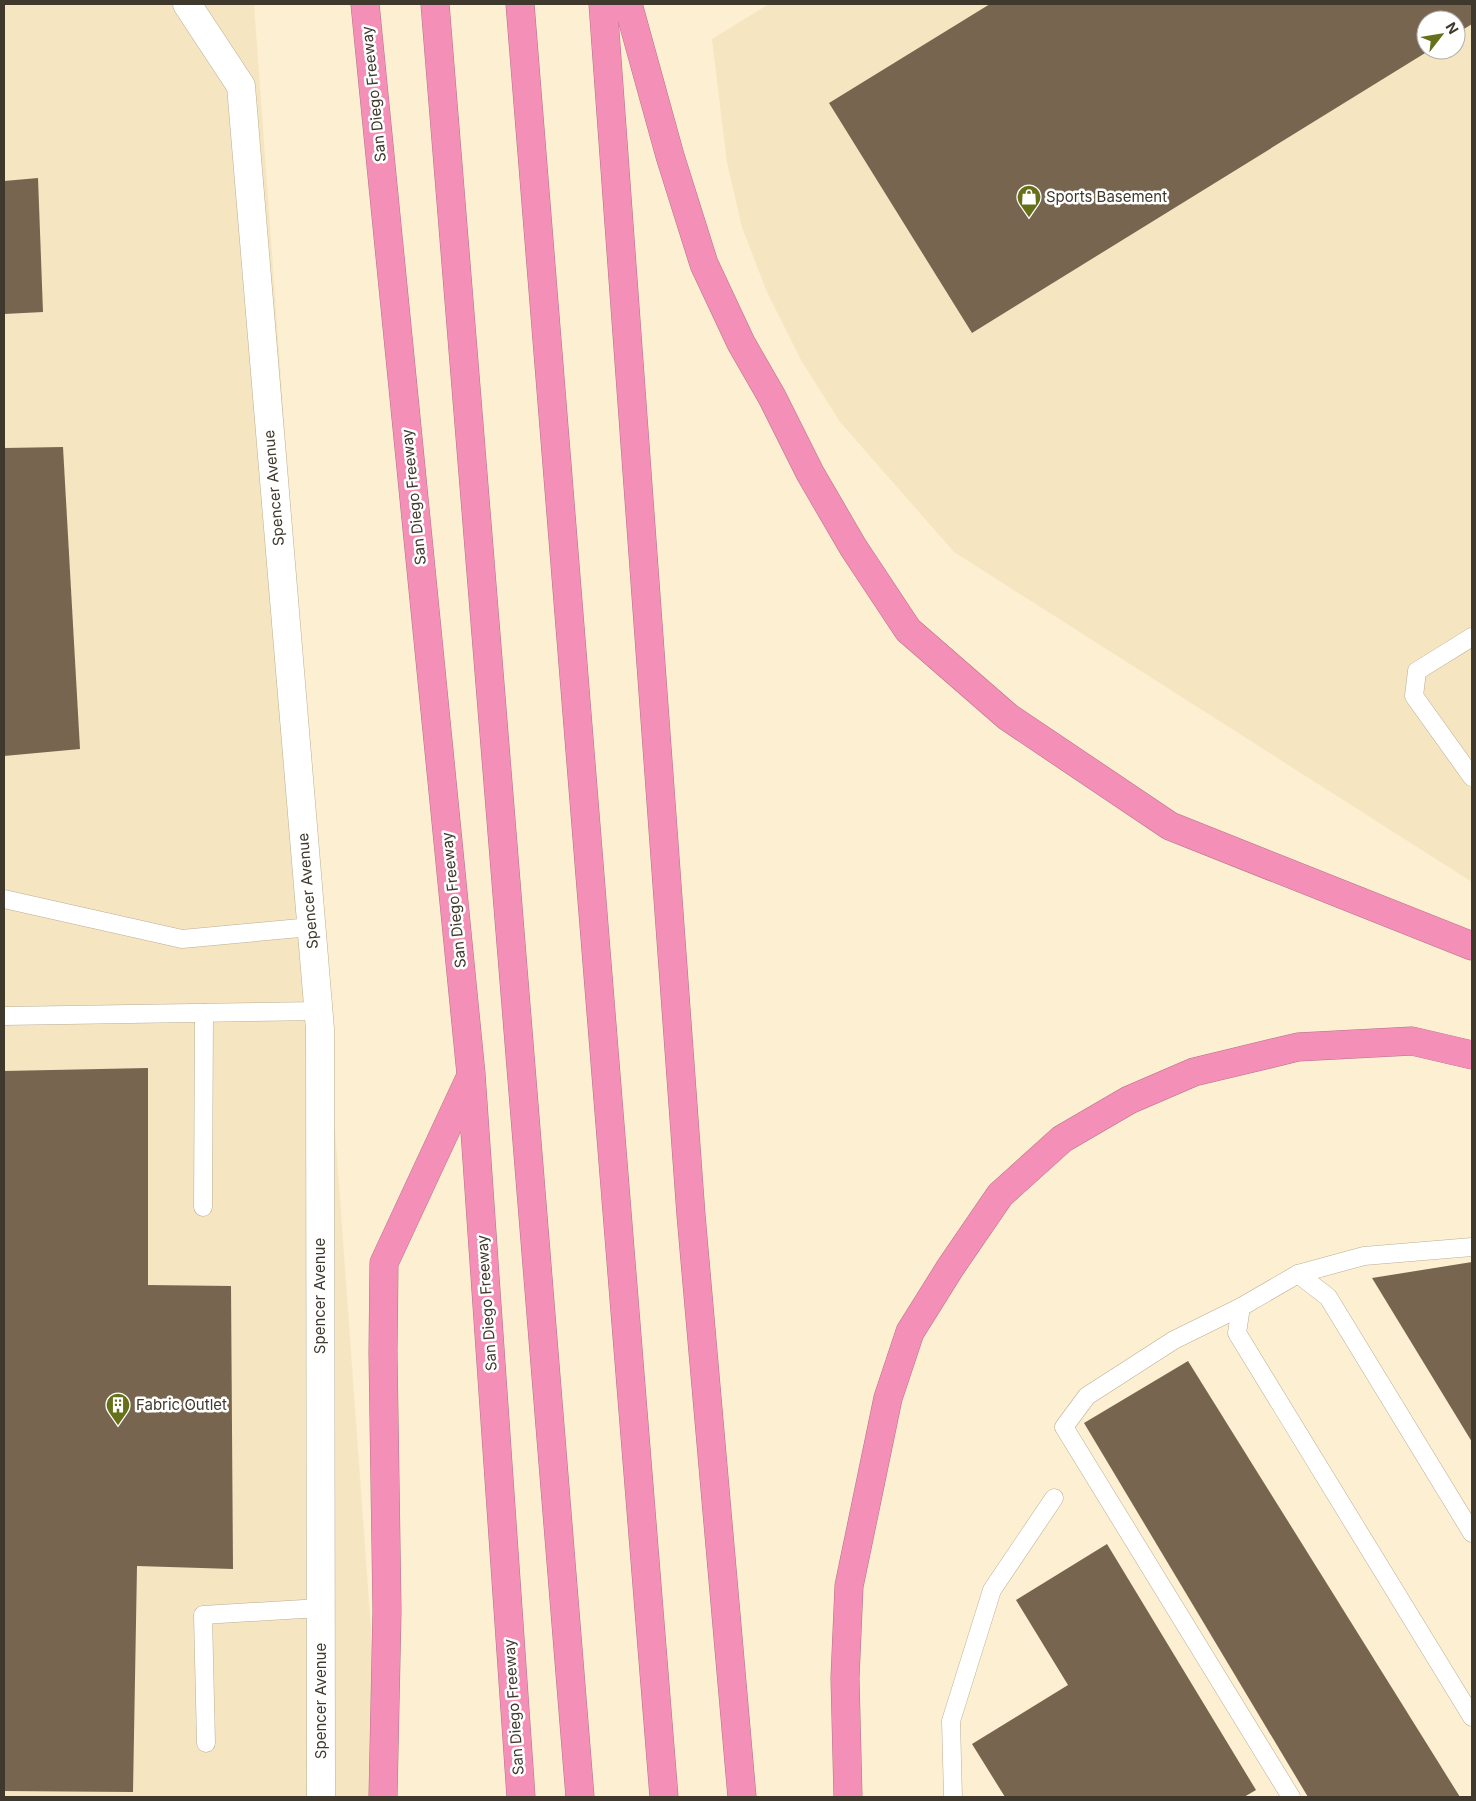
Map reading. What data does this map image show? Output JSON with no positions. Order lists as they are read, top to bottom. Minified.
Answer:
{"streets":{"highway":["San Diego Freeway"],"street":["Spencer Avenue"]},"places":{"shop":["Sports Basement"],"building":["Fabric Outlet"]},"north":"top right"}
